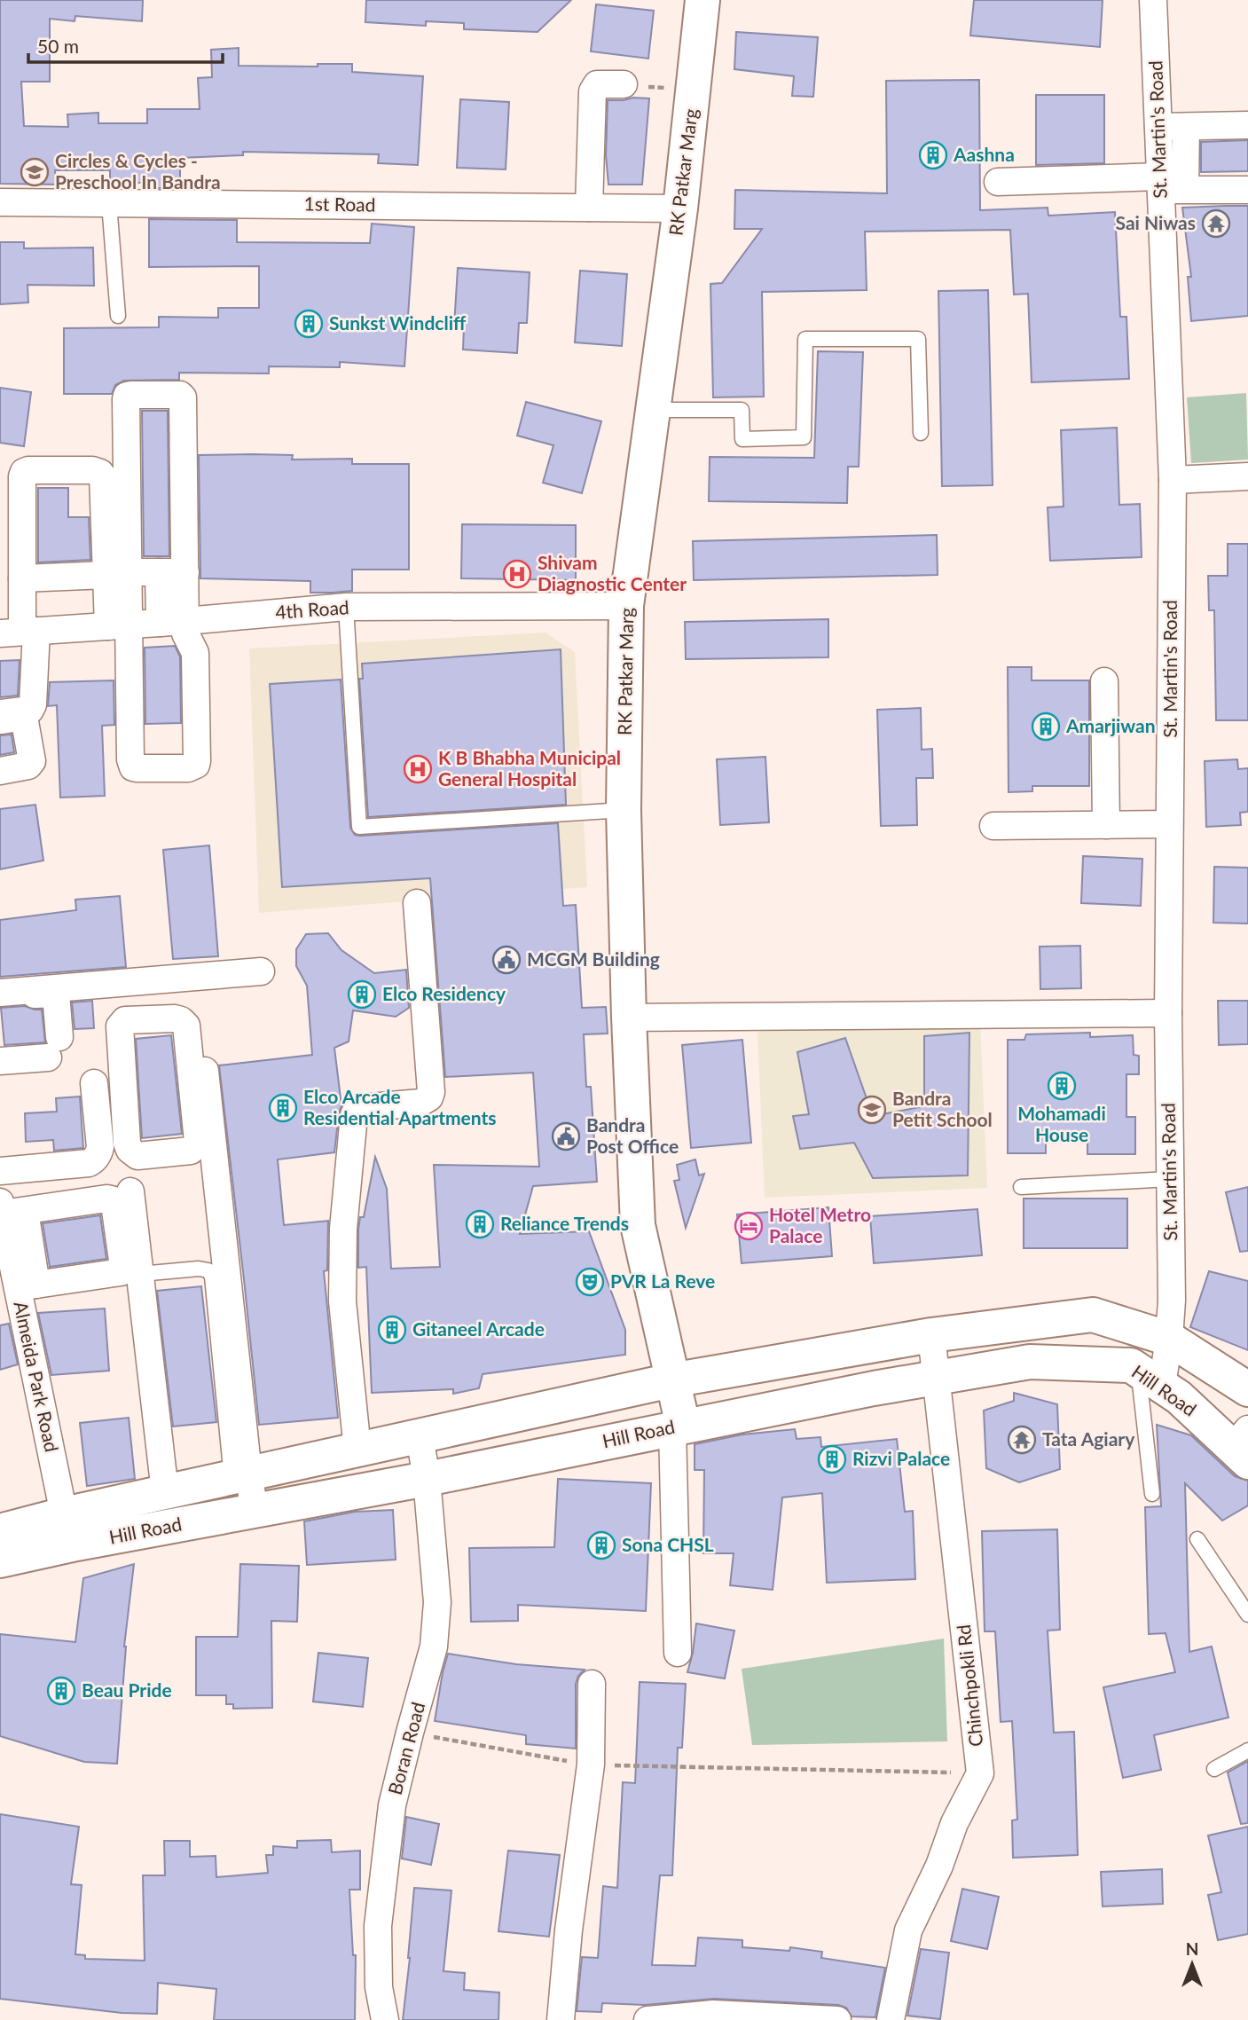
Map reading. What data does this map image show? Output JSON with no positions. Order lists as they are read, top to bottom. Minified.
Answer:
{"streets":{"main road":["RK Patkar Marg","Hill Road"],"street":["St. Martin's Road","1st Road","4th Road","Almeida Park Road","Chinchpokli Rd","Boran Road"]},"crossings":[["St. Martin's Road","Hill Road"],["RK Patkar Marg","1st Road"],["RK Patkar Marg","4th Road"],["RK Patkar Marg","Hill Road"],["Almeida Park Road","Hill Road"],["Hill Road","Chinchpokli Rd"],["Hill Road","Boran Road"]],"places":{"building":["Aashna","Sunkst Windcliff","Amarjiwan","Elco Residency","Mohamadi House","Elco Arcade Residential Apartments","Reliance Trends","Gitaneel Arcade","Rizvi Palace","Sona CHSL","Beau Pride"],"school or university":["Circles & Cycles - Preschool In Bandra","Bandra Petit School"],"temple":["Sai Niwas","Tata Agiary"],"hospital":["Shivam Diagnostic Center","K B Bhabha Municipal General Hospital"],"public building":["MCGM Building","Bandra Post Office"],"hotel":["Hotel Metro Palace"],"theatre":["PVR La Reve"]},"scale_bar":"50 m","north":"top"}
